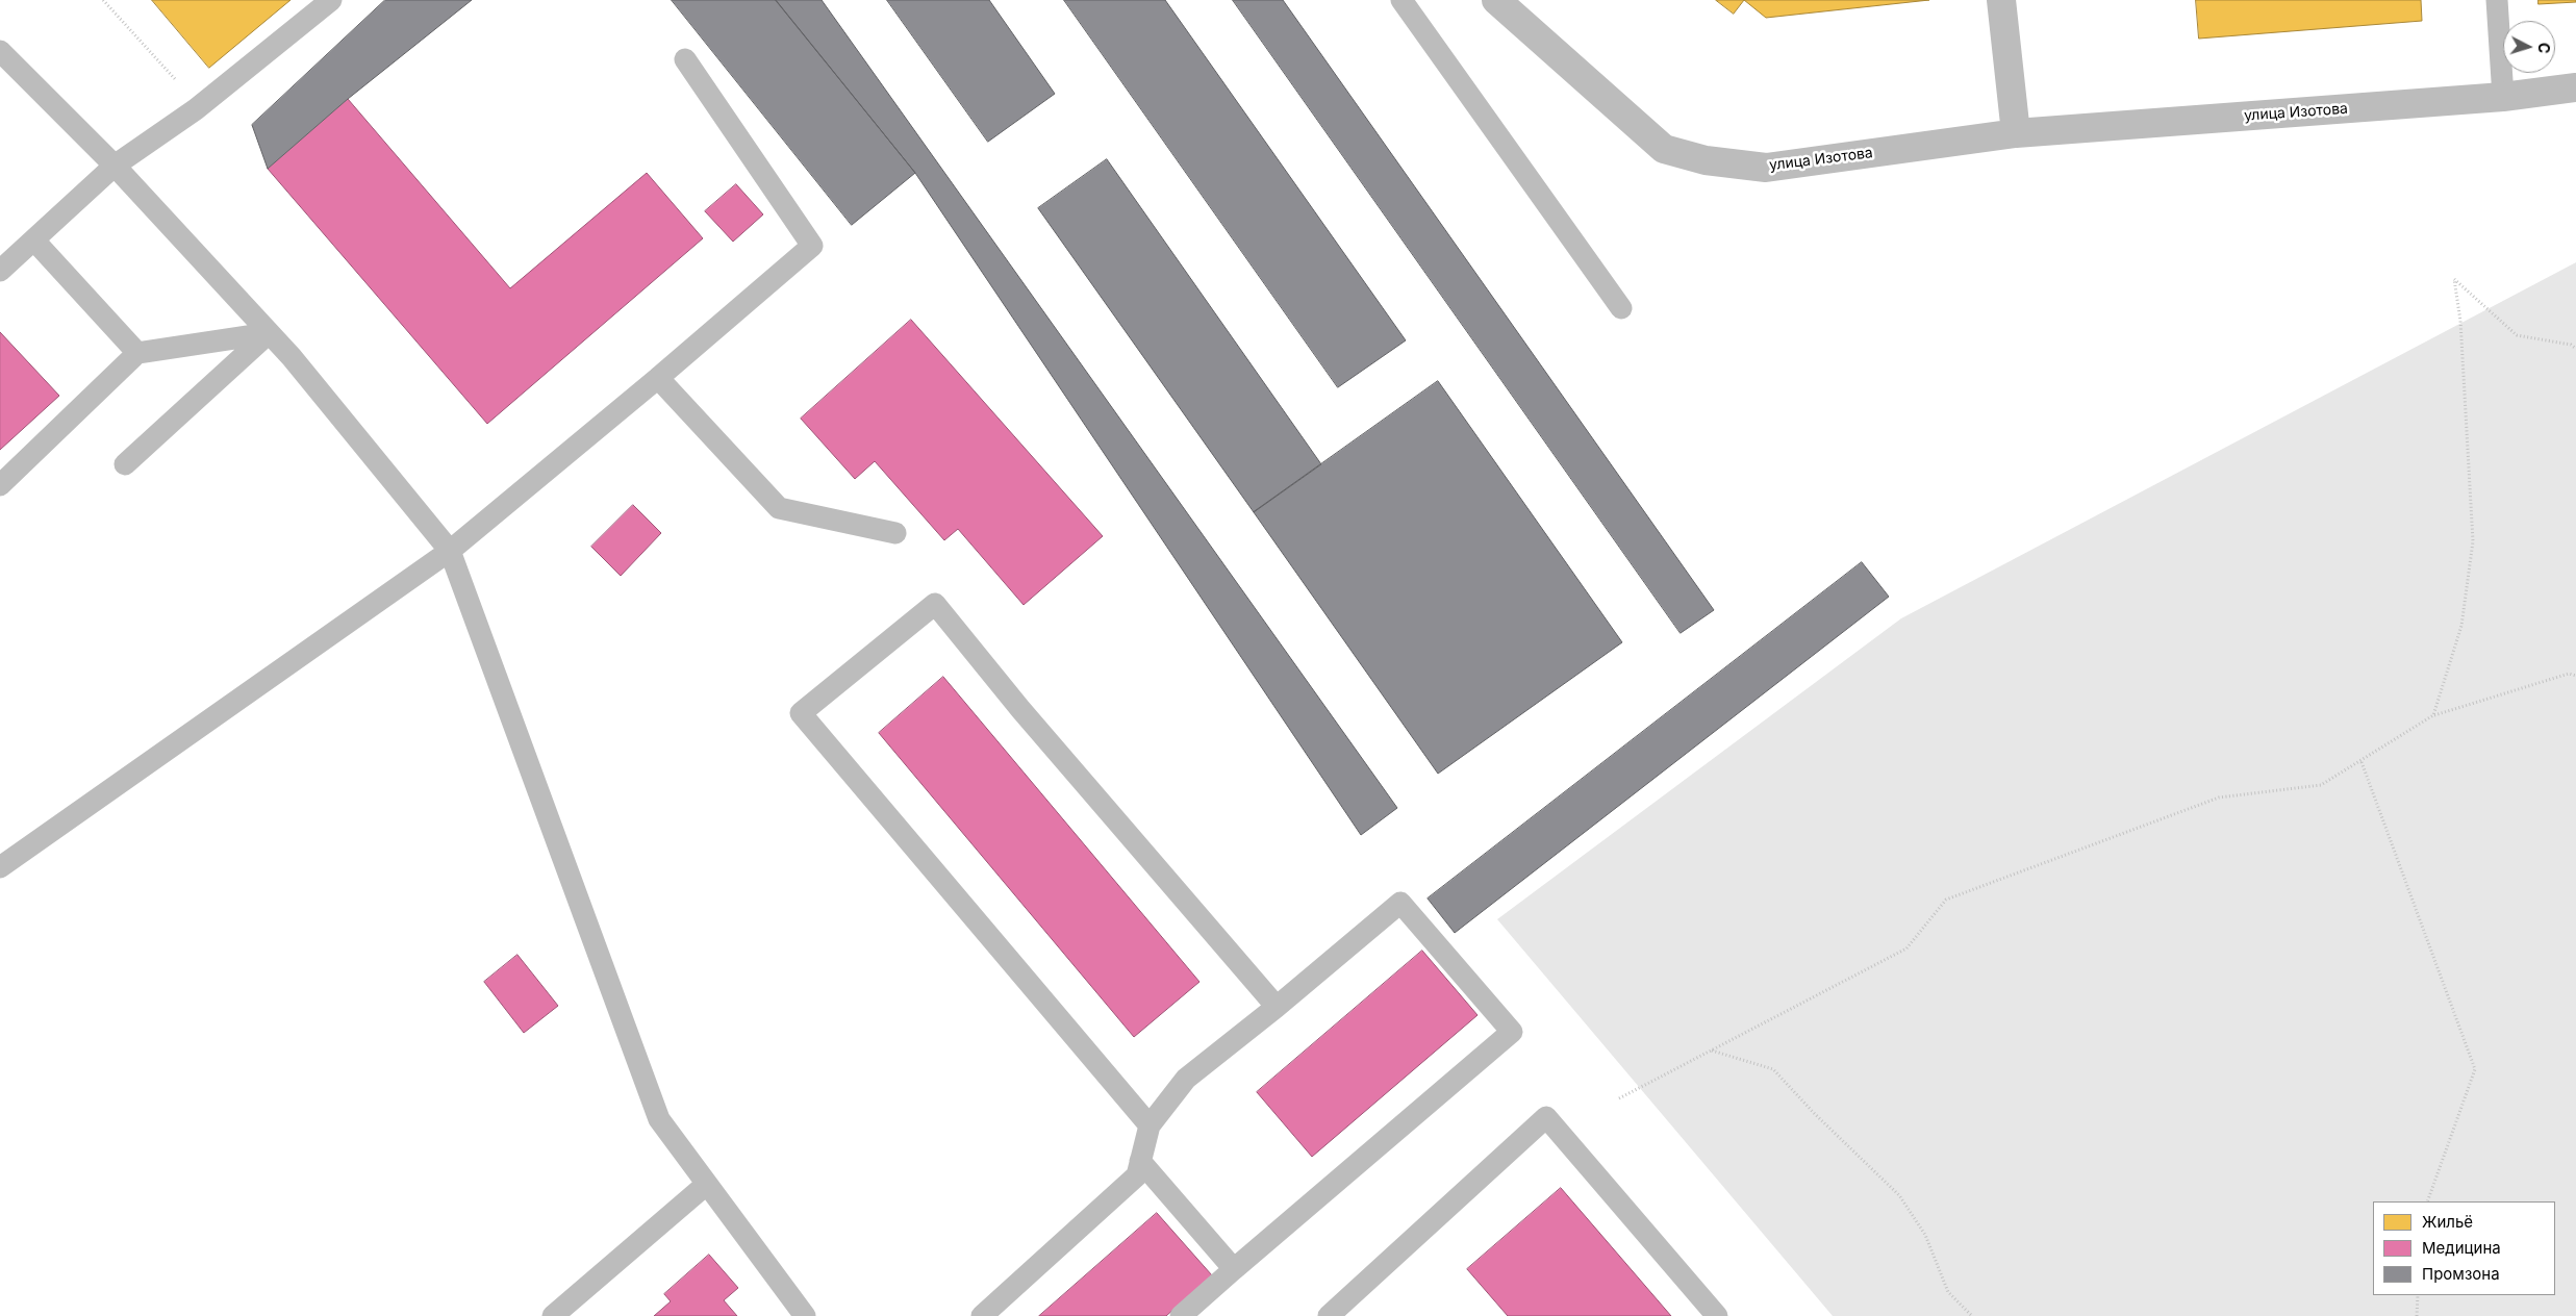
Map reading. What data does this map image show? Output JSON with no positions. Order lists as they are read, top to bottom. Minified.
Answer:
{"streets":{"street":["улица Изотова"]},"legend":["Жильё","Медицина","Промзона"],"north":"right"}
